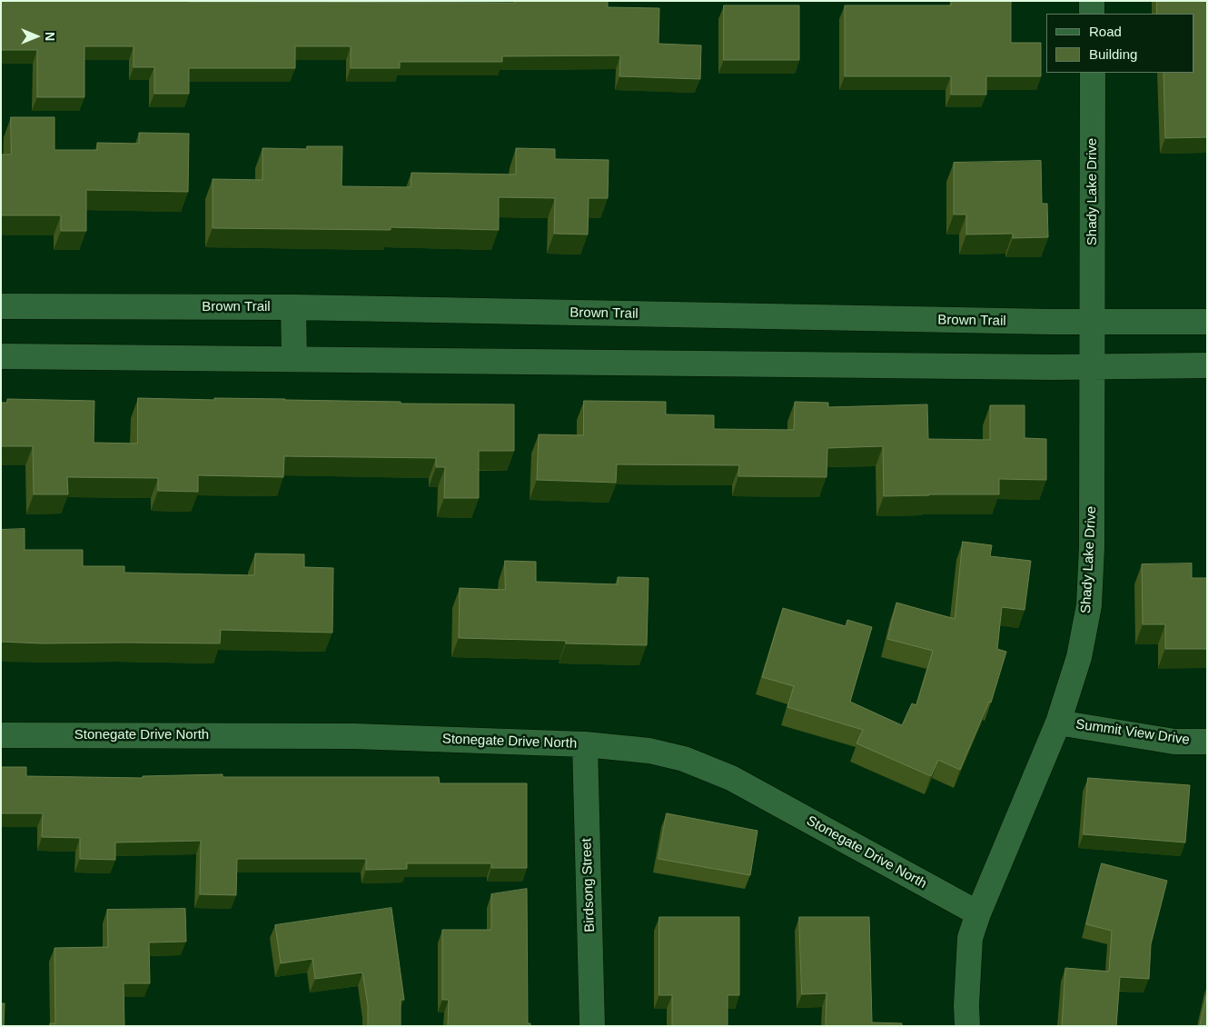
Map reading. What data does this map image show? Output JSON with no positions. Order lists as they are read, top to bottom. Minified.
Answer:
{"streets":{"street":["Shady Lake Drive","Brown Trail","Summit View Drive","Stonegate Drive North","Birdsong Street"]},"crossings":[["Shady Lake Drive","Brown Trail"],["Shady Lake Drive","Summit View Drive"],["Shady Lake Drive","Stonegate Drive North"],["Stonegate Drive North","Birdsong Street"]],"legend":["Road","Building"],"north":"right"}
